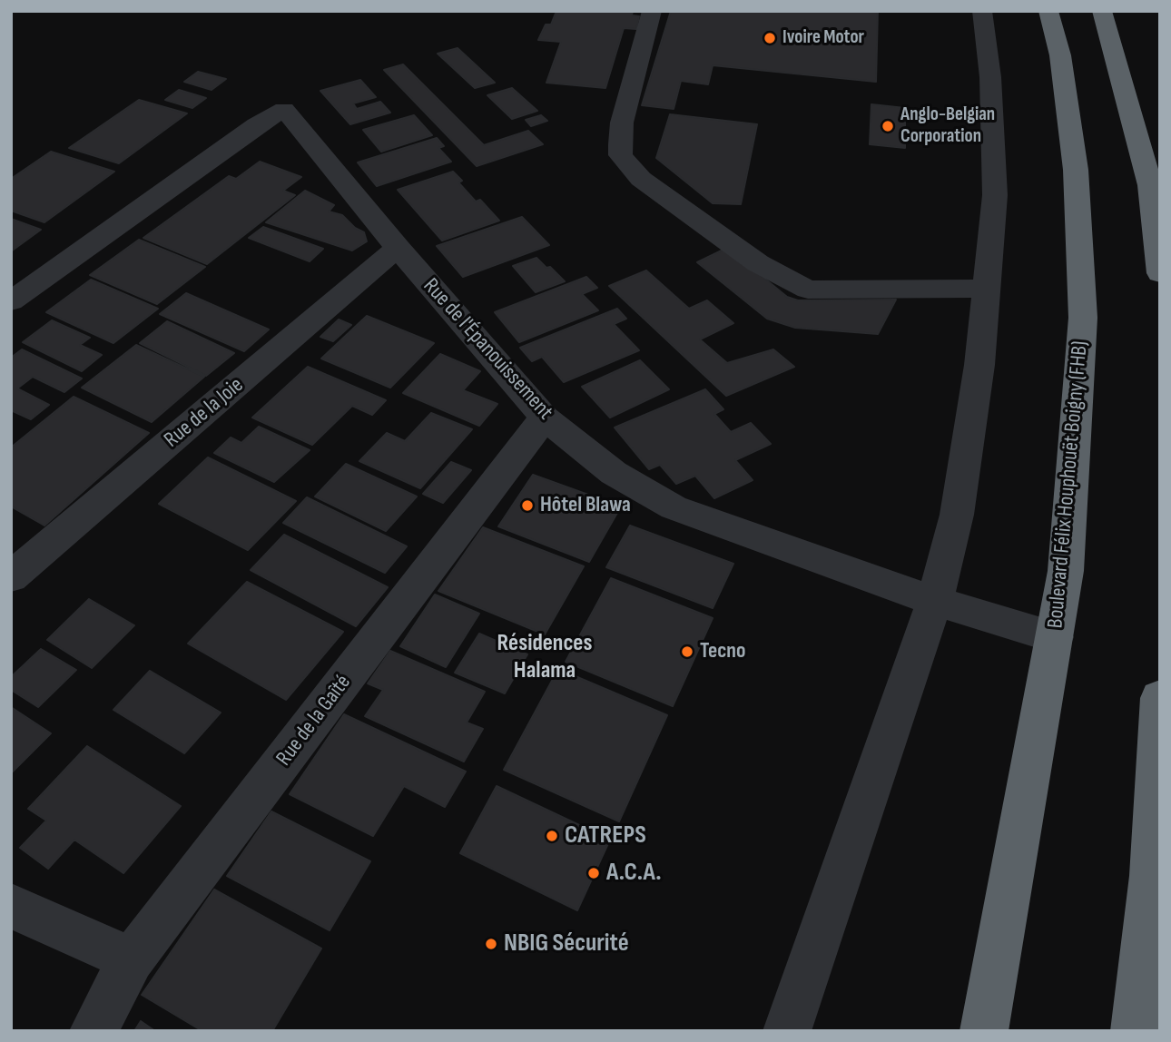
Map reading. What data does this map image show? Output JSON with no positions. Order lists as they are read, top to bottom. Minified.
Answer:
{"streets":{"highway":["Boulevard Félix Houphouët Boigny (FHB)"],"street":["Rue de l'Épanouissement","Rue de la Joie","Rue de la Gaîté"]},"crossings":[["Rue de l'Épanouissement","Rue de la Joie"],["Rue de l'Épanouissement","Boulevard Félix Houphouët Boigny (FHB)"],["Rue de l'Épanouissement","Rue de la Gaîté"]],"districts":["Résidences Halama"],"places":["Ivoire Motor","Anglo-Belgian Corporation","Hôtel Blawa","Tecno","CATREPS","A.C.A.","NBIG Sécurité"]}
